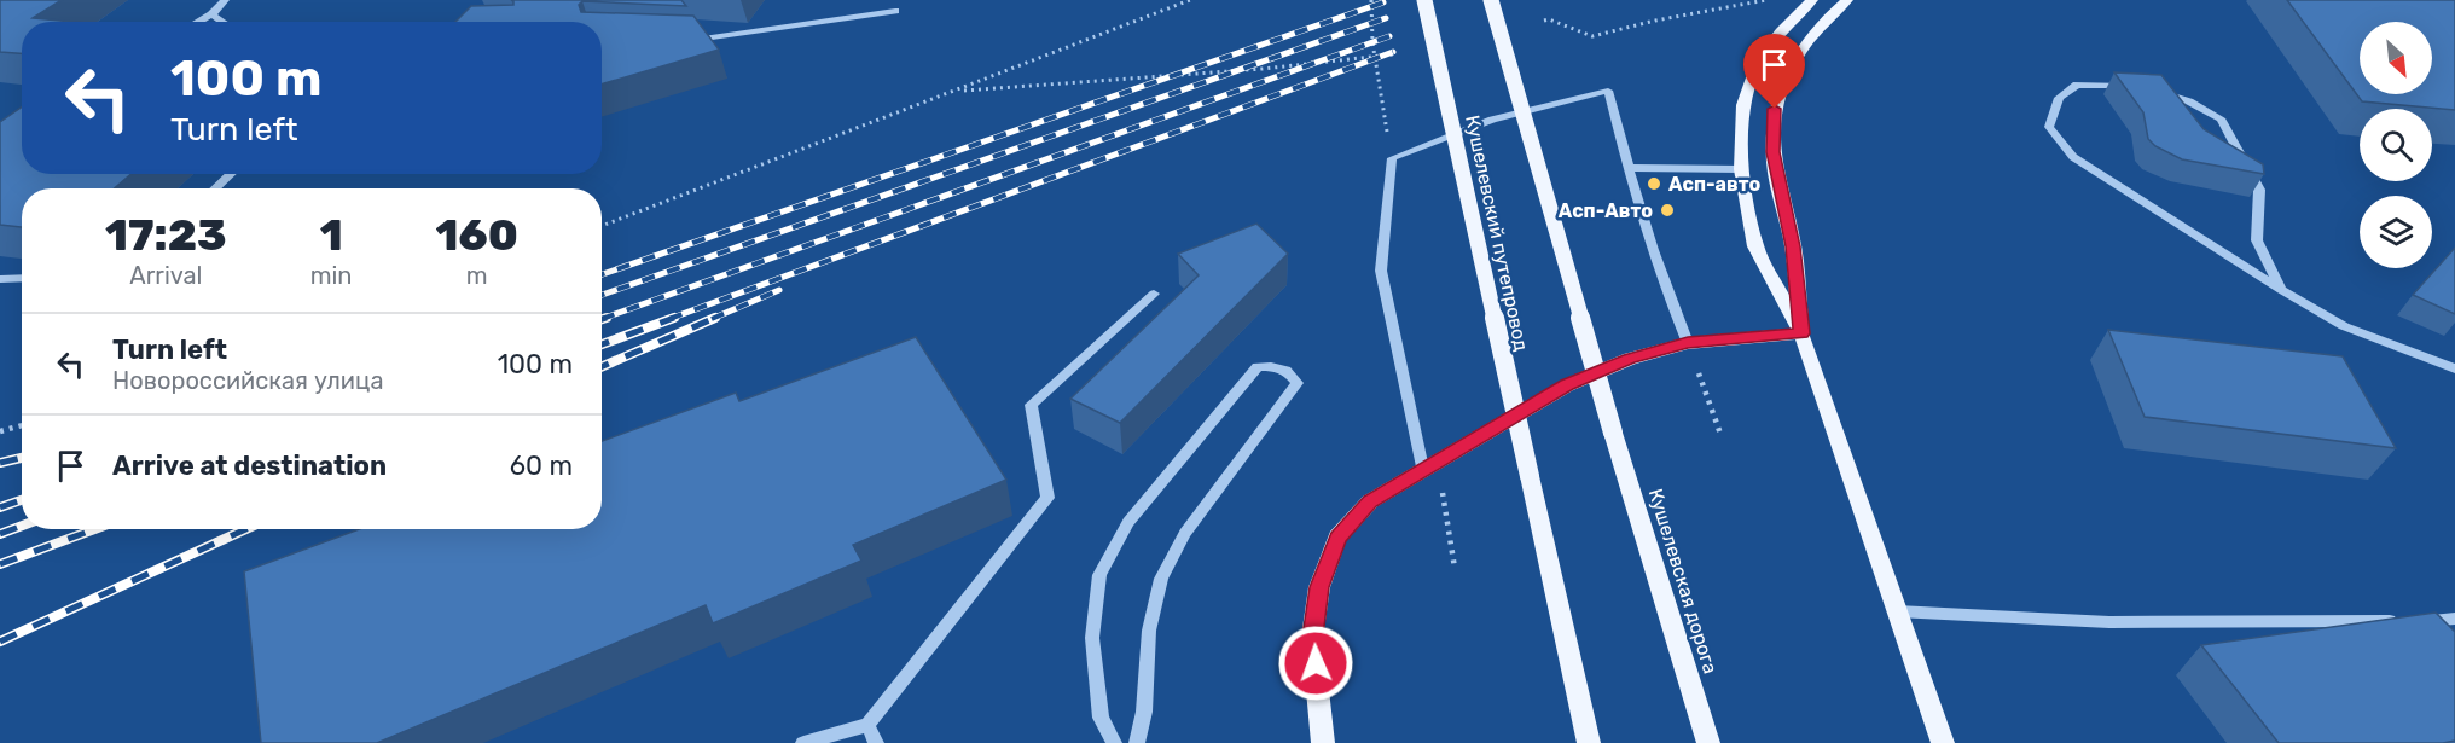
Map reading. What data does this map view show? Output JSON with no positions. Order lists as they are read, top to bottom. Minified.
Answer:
{"streets":{"main road":["Кушелевский путепровод","Кушелевская дорога"]},"places":["Асп-авто","Асп-Авто"],"north":"bottom right","page":{"turn":["100 m","Turn left"],"eta":["17:23","Arrival","1","min","160","m"],"list":[{"name":"Turn left","note":"Новороссийская улица","value":"100 m"},{"name":"Arrive at destination","value":"60 m"}]}}
